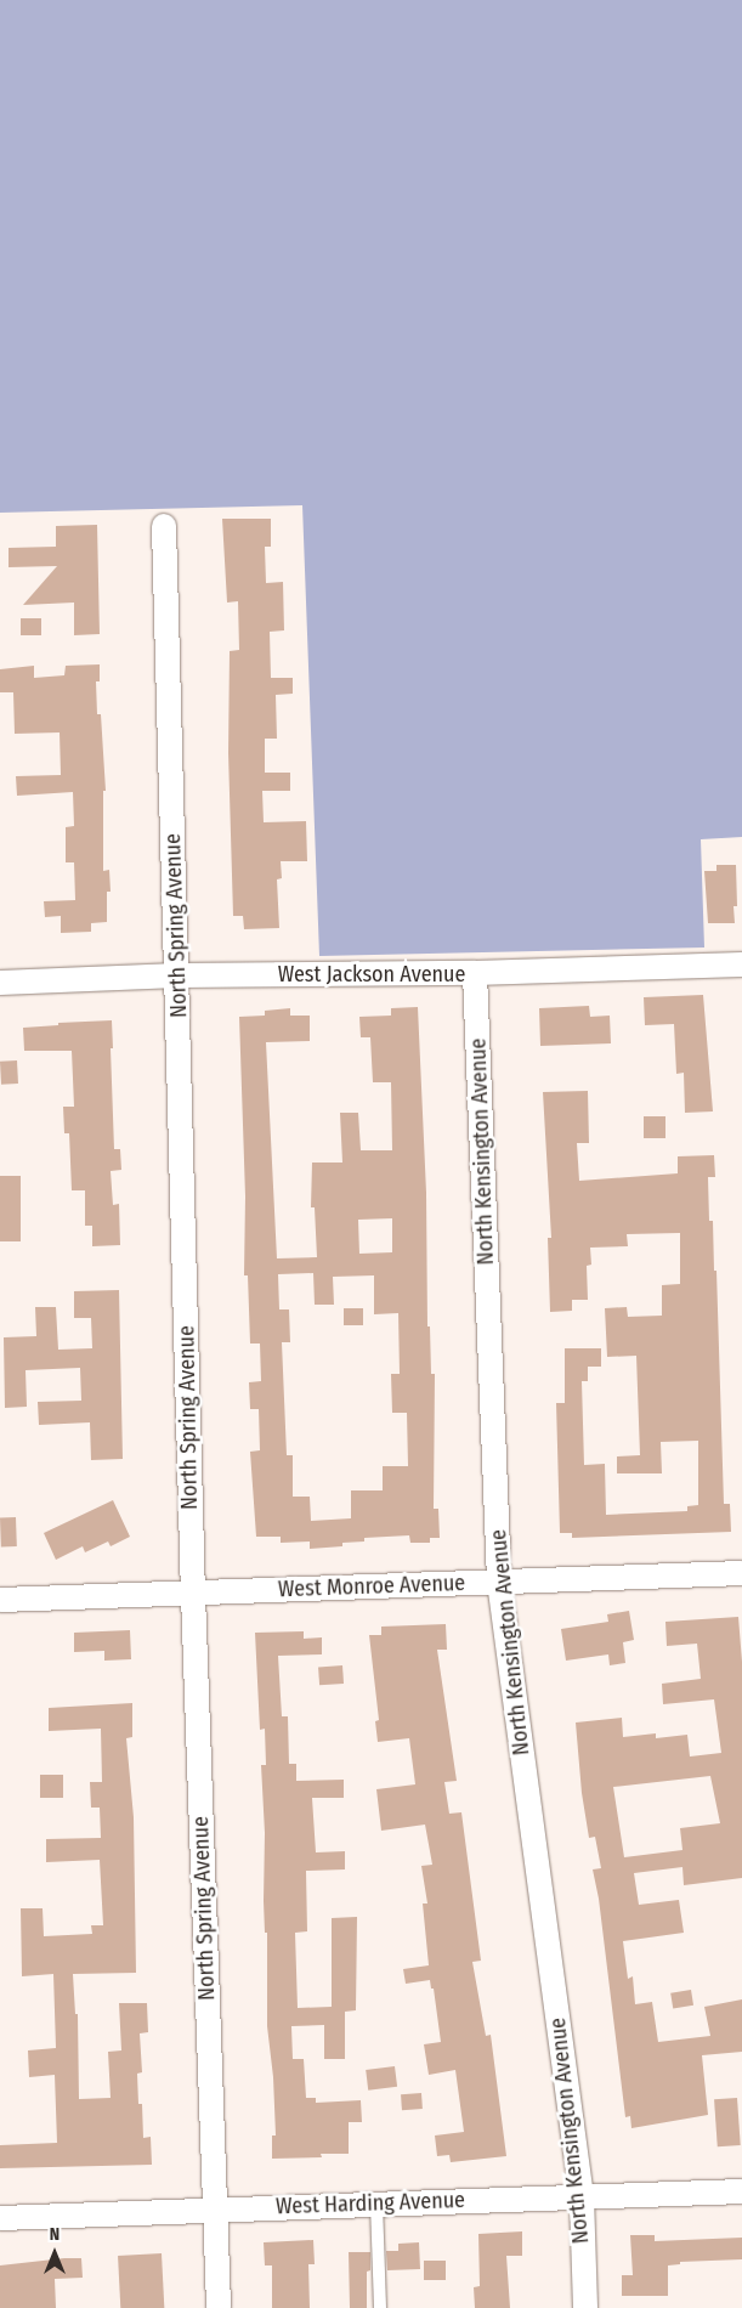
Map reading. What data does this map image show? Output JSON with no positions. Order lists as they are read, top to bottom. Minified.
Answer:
{"streets":{"street":["North Spring Avenue","West Jackson Avenue","North Kensington Avenue","West Monroe Avenue","West Harding Avenue"]},"crossings":[["North Spring Avenue","West Jackson Avenue"],["North Spring Avenue","West Monroe Avenue"],["North Spring Avenue","West Harding Avenue"],["West Jackson Avenue","North Kensington Avenue"],["North Kensington Avenue","West Monroe Avenue"],["North Kensington Avenue","West Harding Avenue"]],"north":"top"}
